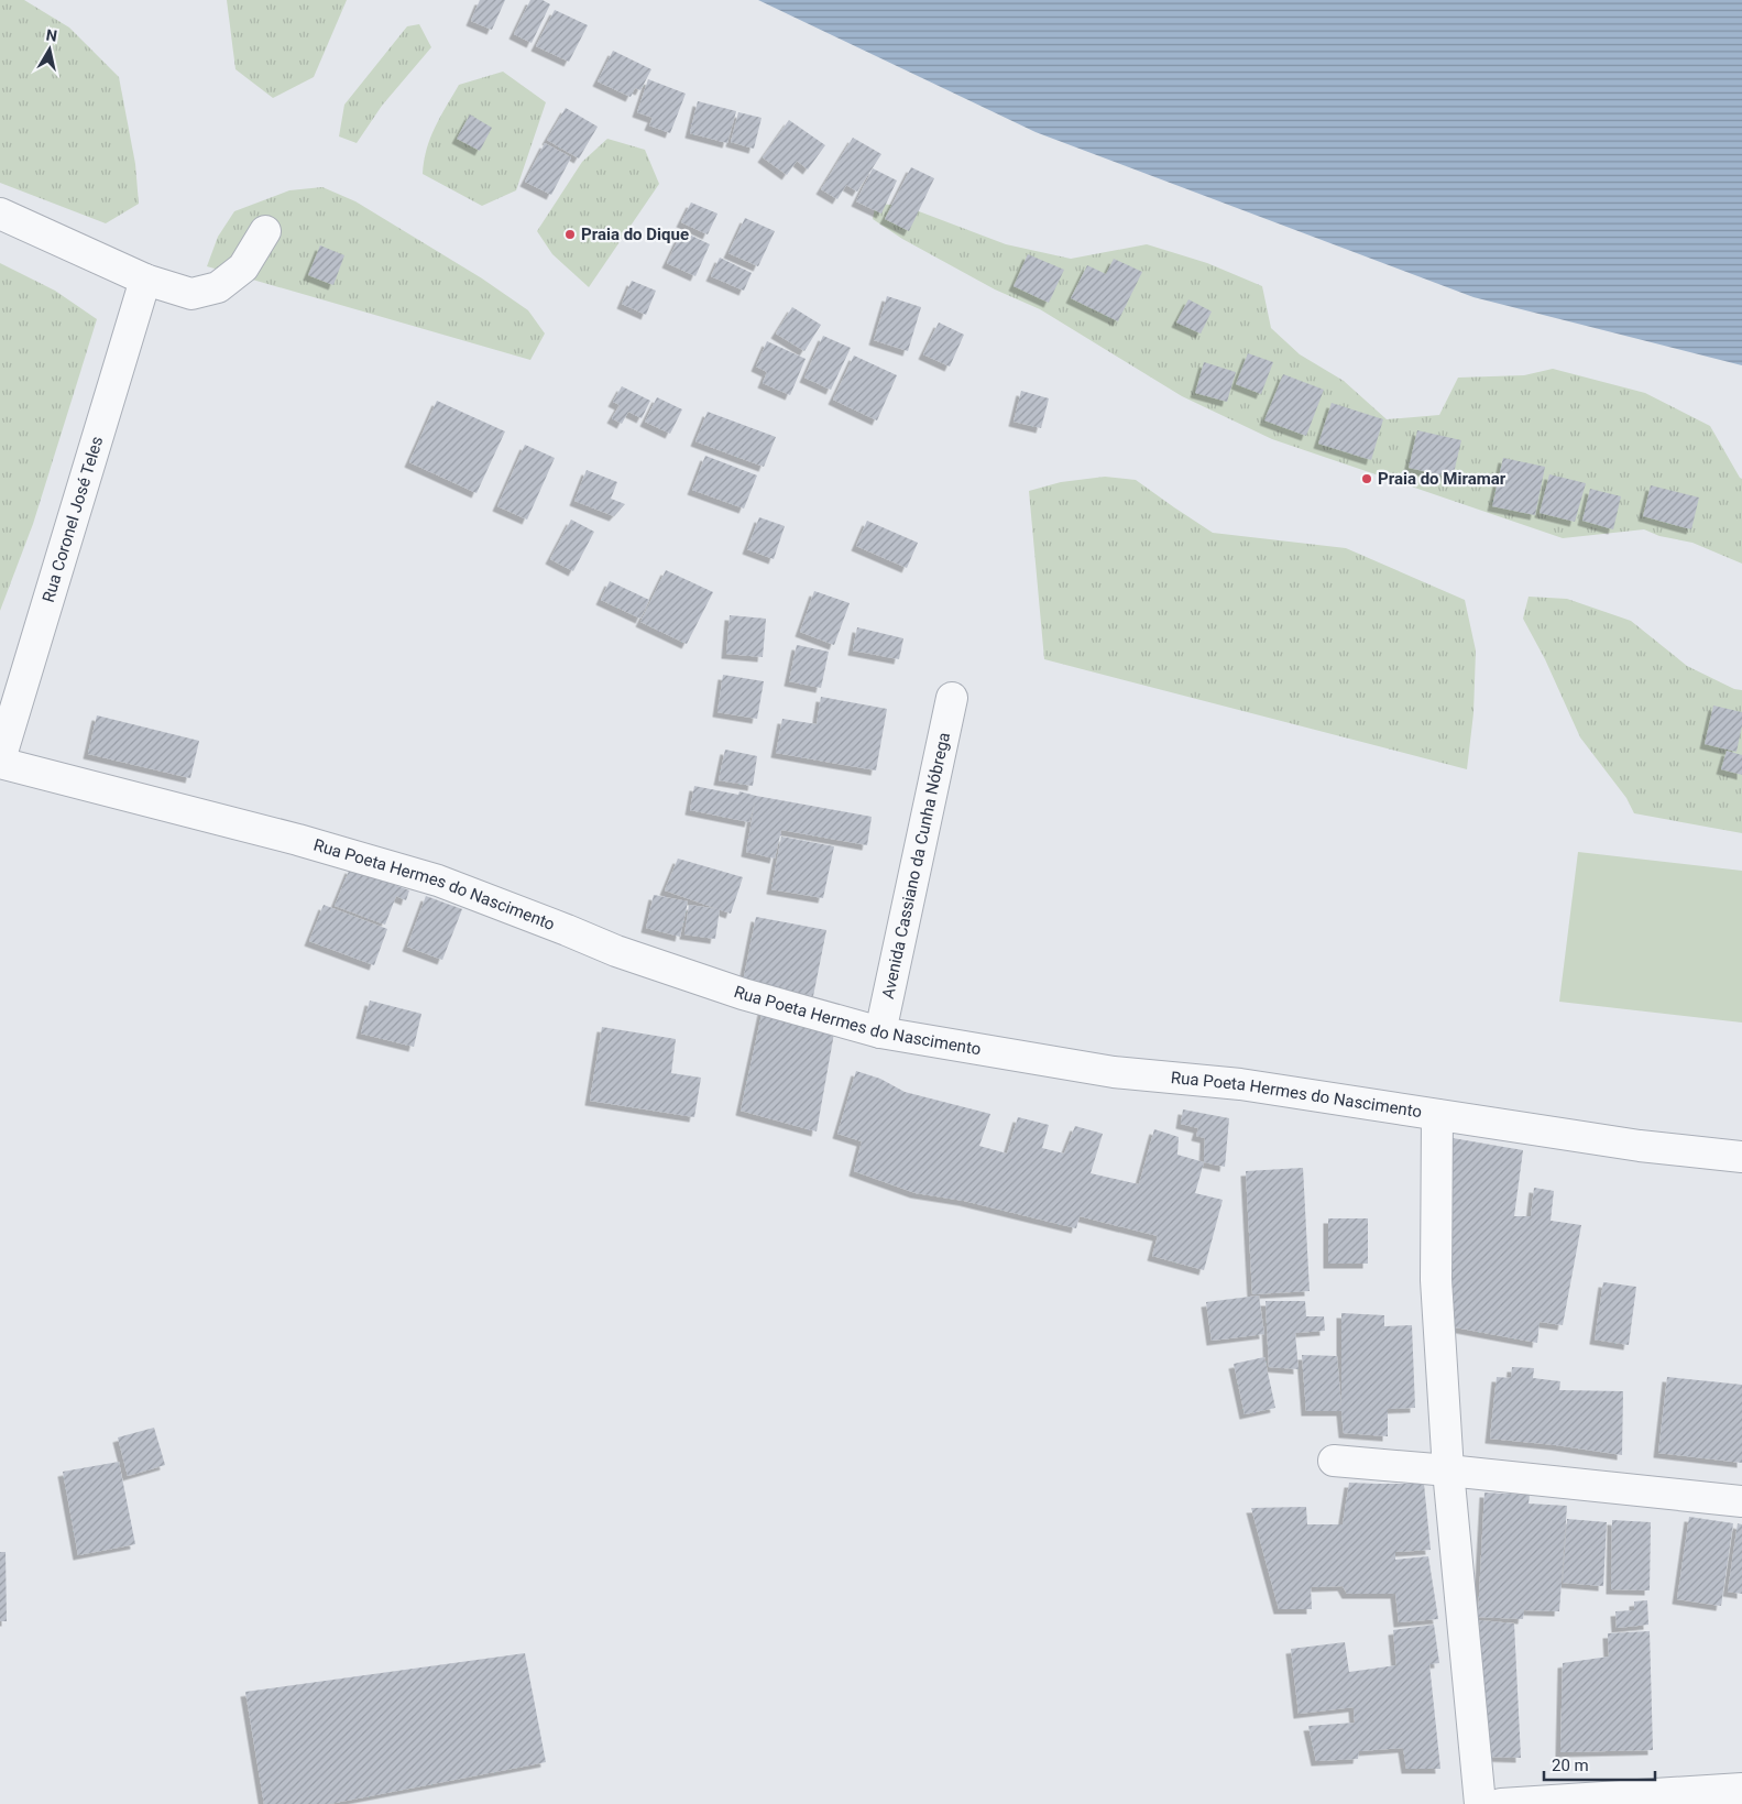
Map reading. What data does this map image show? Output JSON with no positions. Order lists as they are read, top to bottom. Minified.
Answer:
{"streets":{"street":["Rua Coronel José Teles","Avenida Cassiano da Cunha Nóbrega","Rua Poeta Hermes do Nascimento"]},"crossings":[["Rua Coronel José Teles","Rua Poeta Hermes do Nascimento"],["Avenida Cassiano da Cunha Nóbrega","Rua Poeta Hermes do Nascimento"]],"places":["Praia do Dique","Praia do Miramar"],"scale_bar":"20 m","north":"top"}
